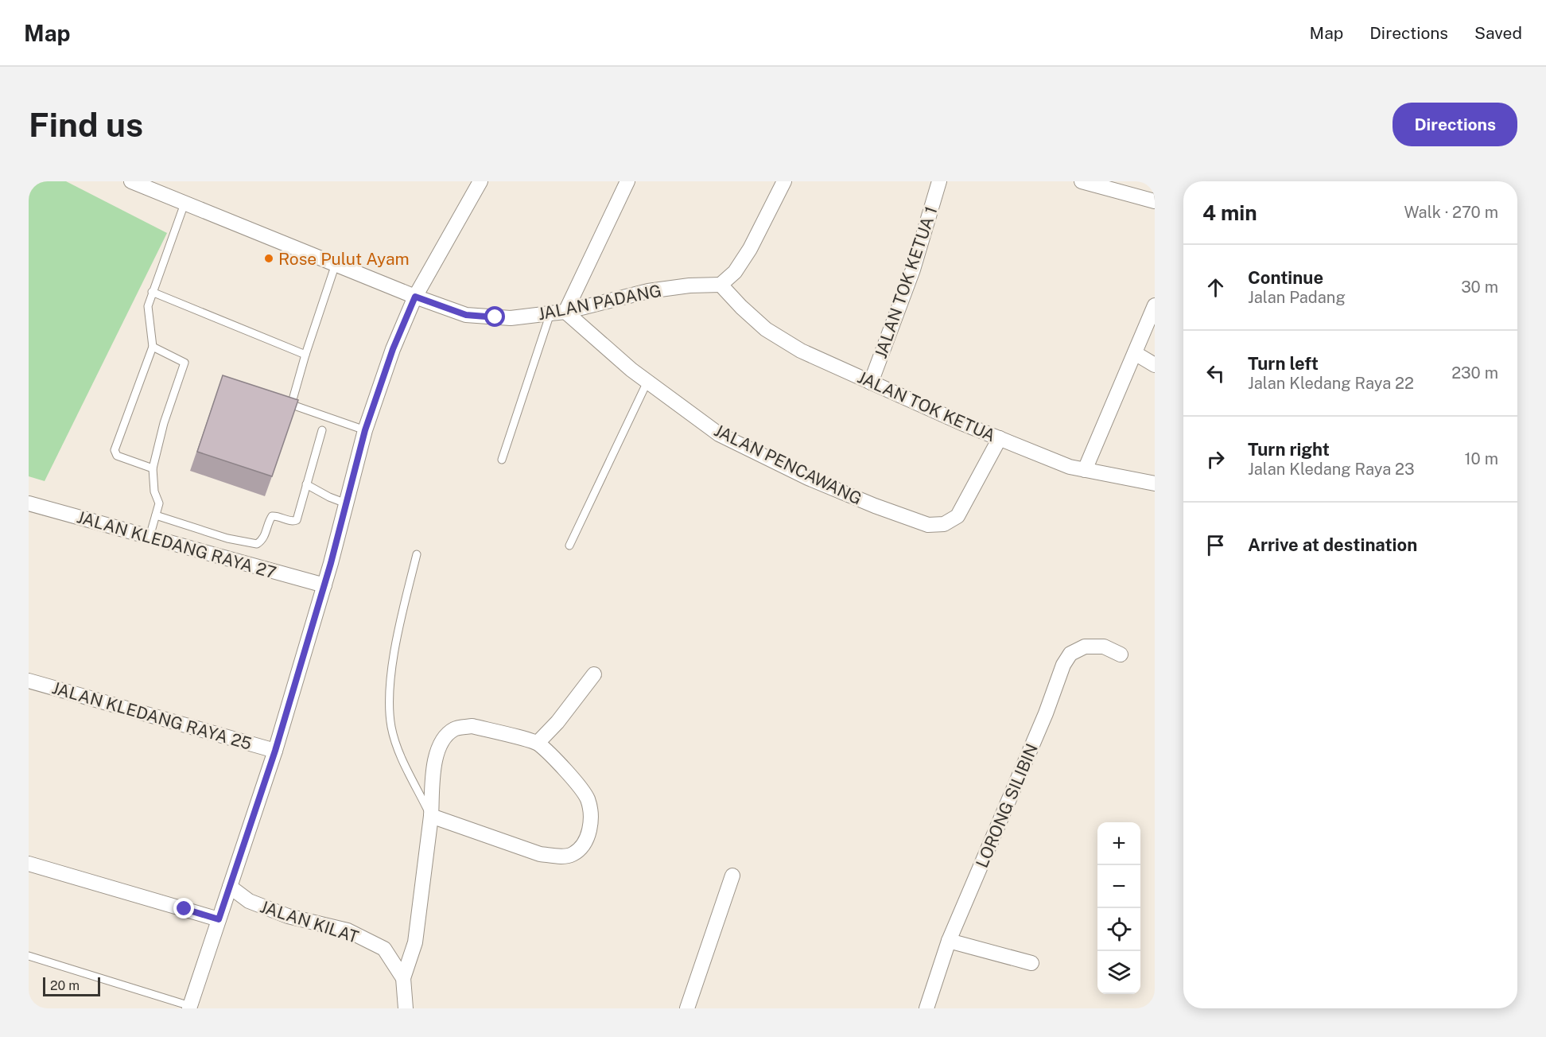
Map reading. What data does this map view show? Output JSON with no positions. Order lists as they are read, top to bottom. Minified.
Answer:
{"streets":{"street":["JALAN TOK KETUA 1","JALAN PADANG","JALAN TOK KETUA","JALAN PENCAWANG","JALAN KLEDANG RAYA 27","JALAN KLEDANG RAYA 25","LORONG SILIBIN","JALAN KILAT"]},"crossings":[["JALAN TOK KETUA 1","JALAN TOK KETUA"],["JALAN PADANG","JALAN TOK KETUA"],["JALAN PADANG","JALAN PENCAWANG"],["JALAN TOK KETUA","JALAN PENCAWANG"]],"places":["Rose Pulut Ayam"],"scale_bar":"20 m","page":{"header":"Map","nav":["Map","Directions","Saved"],"buttons":"Directions","title":"Find us","heading":["4 min","Walk · 270 m"],"list":[["Continue","Jalan Padang","30 m"],["Turn left","Jalan Kledang Raya 22","230 m"],["Turn right","Jalan Kledang Raya 23","10 m"],"Arrive at destination"],"map_buttons":["+","−"],"scale":"20 m"}}
